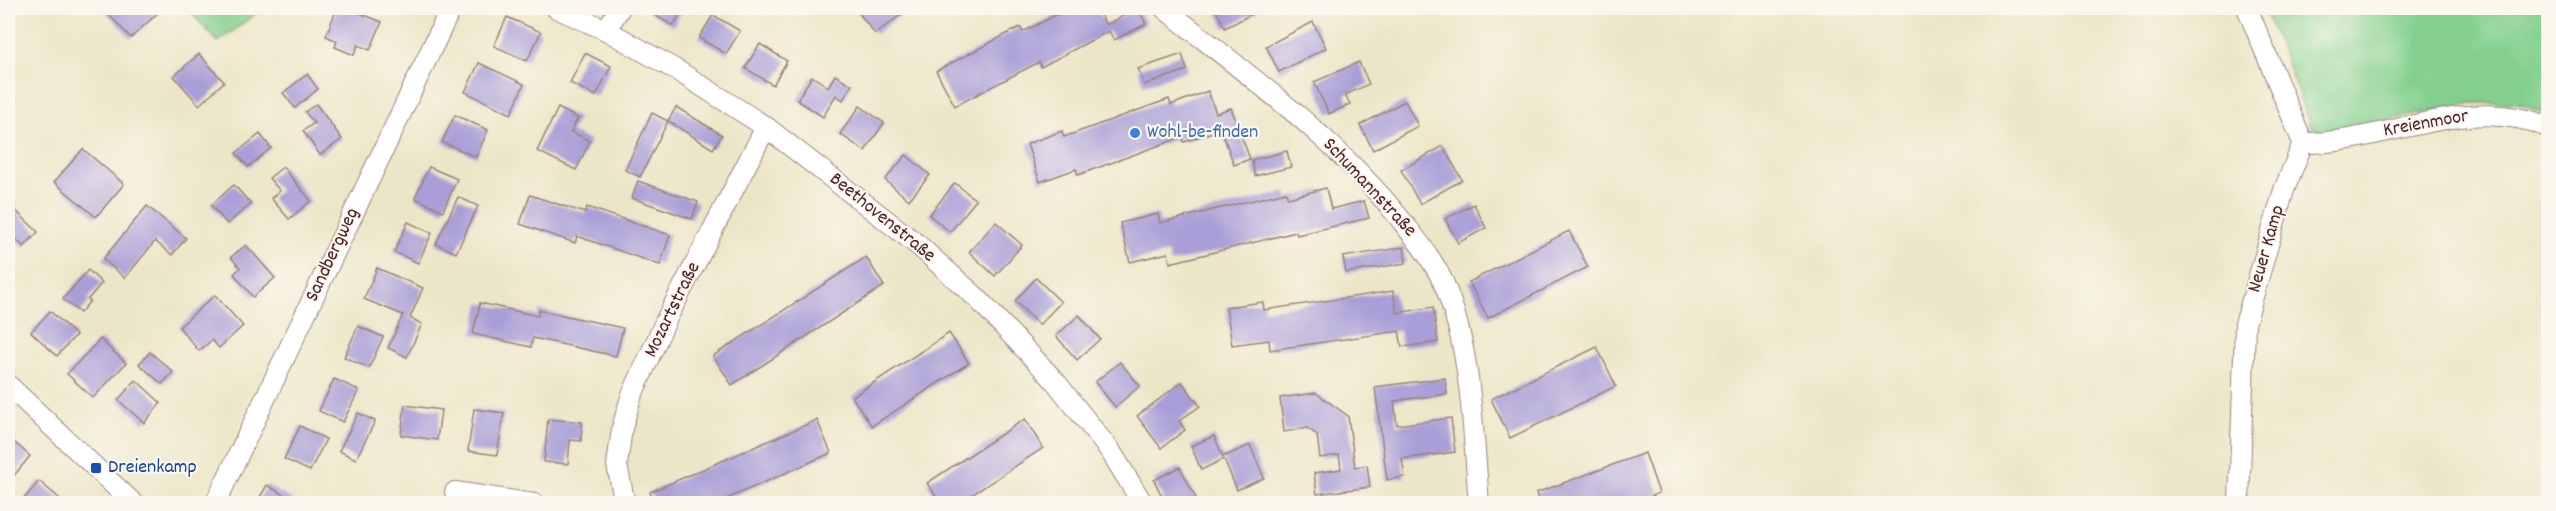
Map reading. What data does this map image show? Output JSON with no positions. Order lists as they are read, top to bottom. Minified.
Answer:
{"streets":{"street":["Kreienmoor","Schumannstraße","Beethovenstraße","Neuer Kamp","Sandbergweg","Mozartstraße"]},"crossings":[["Kreienmoor","Neuer Kamp"],["Beethovenstraße","Mozartstraße"]],"places":{"other":["Wohl-be-finden"],"transit":["Dreienkamp"]}}
